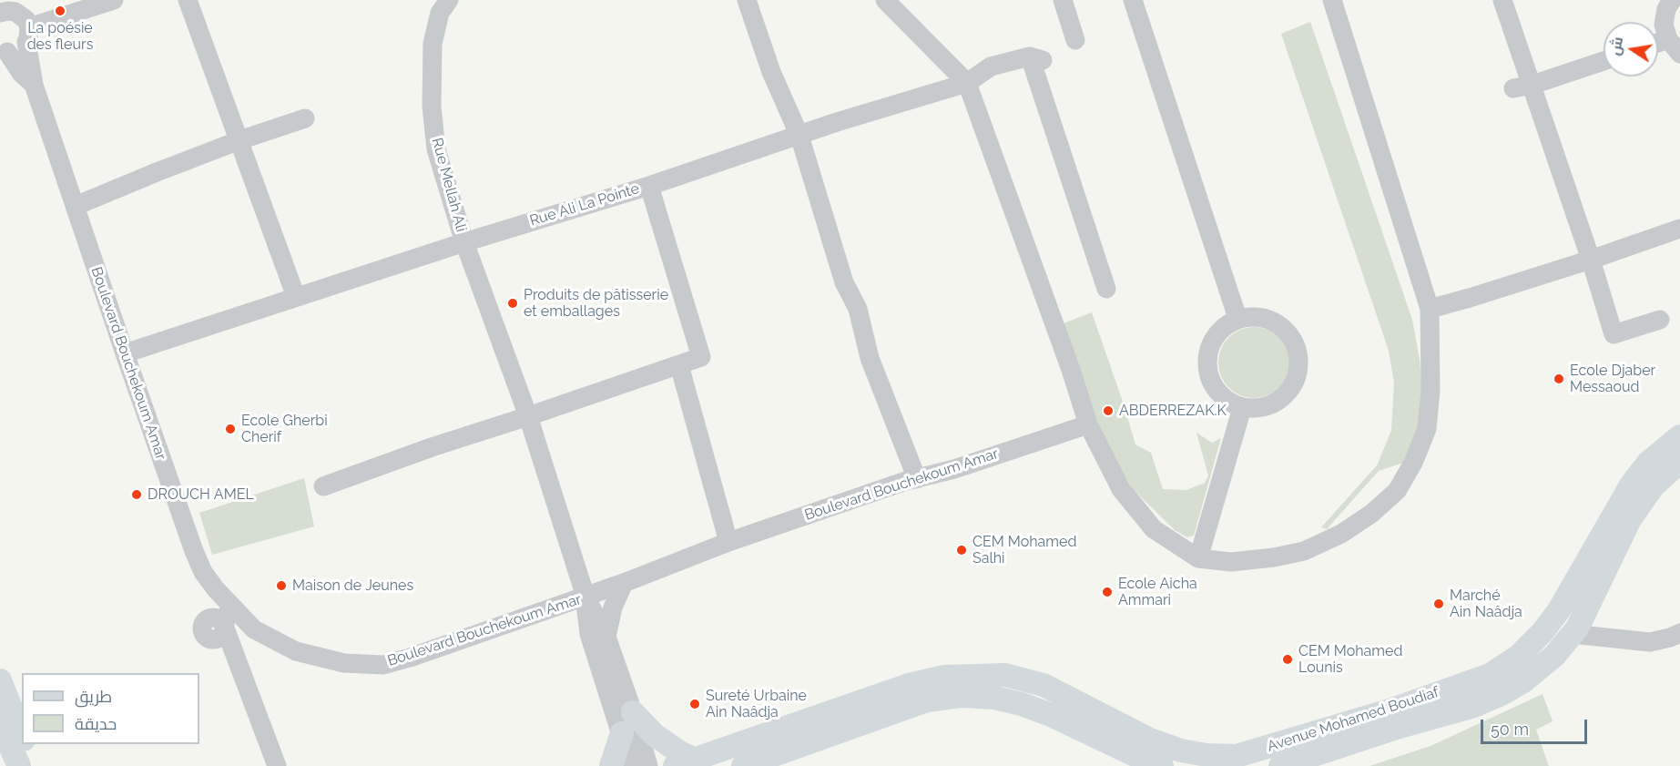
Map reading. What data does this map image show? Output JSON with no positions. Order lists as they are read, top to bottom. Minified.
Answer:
{"streets":{"main road":["Avenue Mohamed Boudiaf"],"street":["Rue Mellah Ali","Rue Ali La Pointe","Boulevard Bouchekoum Amar"]},"crossings":[["Rue Mellah Ali","Rue Ali La Pointe"],["Rue Mellah Ali","Boulevard Bouchekoum Amar"],["Rue Ali La Pointe","Boulevard Bouchekoum Amar"]],"places":["La poésie des fleurs","Produits de pâtisserie et emballages","Ecole Djaber Messaoud","ABDERREZAK.K","Ecole Gherbi Cherif","DROUCH AMEL","CEM Mohamed Salhi","Maison de Jeunes","Ecole Aicha Ammari","Marché Ain Naâdja","CEM Mohamed Lounis","Sureté Urbaine Ain Naâdja"],"legend":["طريق","حديقة"],"scale_bar":"50 m","north":"left"}
